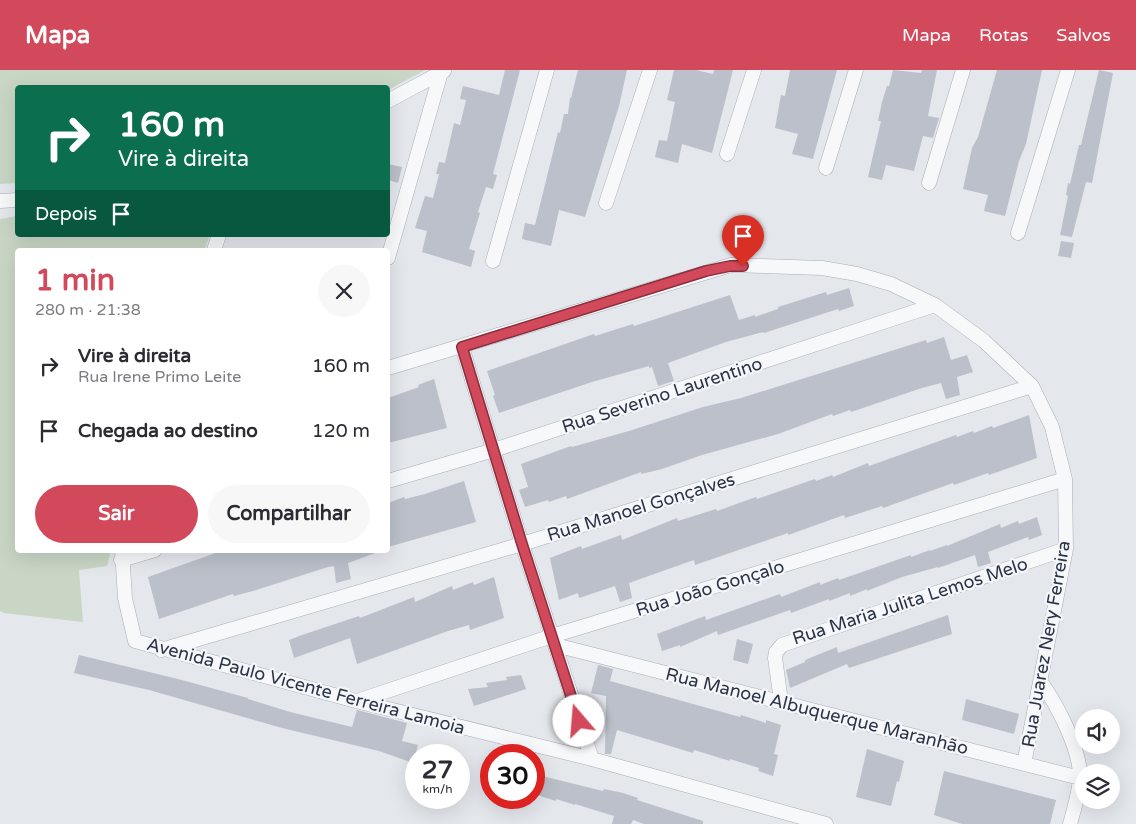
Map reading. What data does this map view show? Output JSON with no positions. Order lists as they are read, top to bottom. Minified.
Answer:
{"streets":{"street":["Rua Severino Laurentino","Rua Manoel Gonçalves","Rua João Gonçalo","Rua Maria Julita Lemos Melo","Rua Juarez Nery Ferreira","Avenida Paulo Vicente Ferreira Lamoia","Rua Manoel Albuquerque Maranhão"]},"crossings":[["Rua Severino Laurentino","Rua Juarez Nery Ferreira"],["Rua Manoel Gonçalves","Rua Juarez Nery Ferreira"],["Rua Manoel Gonçalves","Avenida Paulo Vicente Ferreira Lamoia"],["Rua João Gonçalo","Rua Juarez Nery Ferreira"],["Rua João Gonçalo","Avenida Paulo Vicente Ferreira Lamoia"],["Rua João Gonçalo","Rua Manoel Albuquerque Maranhão"],["Rua Maria Julita Lemos Melo","Rua Juarez Nery Ferreira"],["Rua Maria Julita Lemos Melo","Rua Manoel Albuquerque Maranhão"],["Rua Juarez Nery Ferreira","Rua Manoel Albuquerque Maranhão"]],"page":{"header":"Mapa","nav":["Mapa","Rotas","Salvos"],"turn":["160 m","Vire à direita"],"then":"Depois","heading":["1 min","280 m · 21:38"],"list":[{"name":"Vire à direita","note":"Rua Irene Primo Leite","value":"160 m"},{"name":"Chegada ao destino","value":"120 m"}],"buttons":["Sair","Compartilhar"],"speed":"27 km/h","limit":"30"}}
